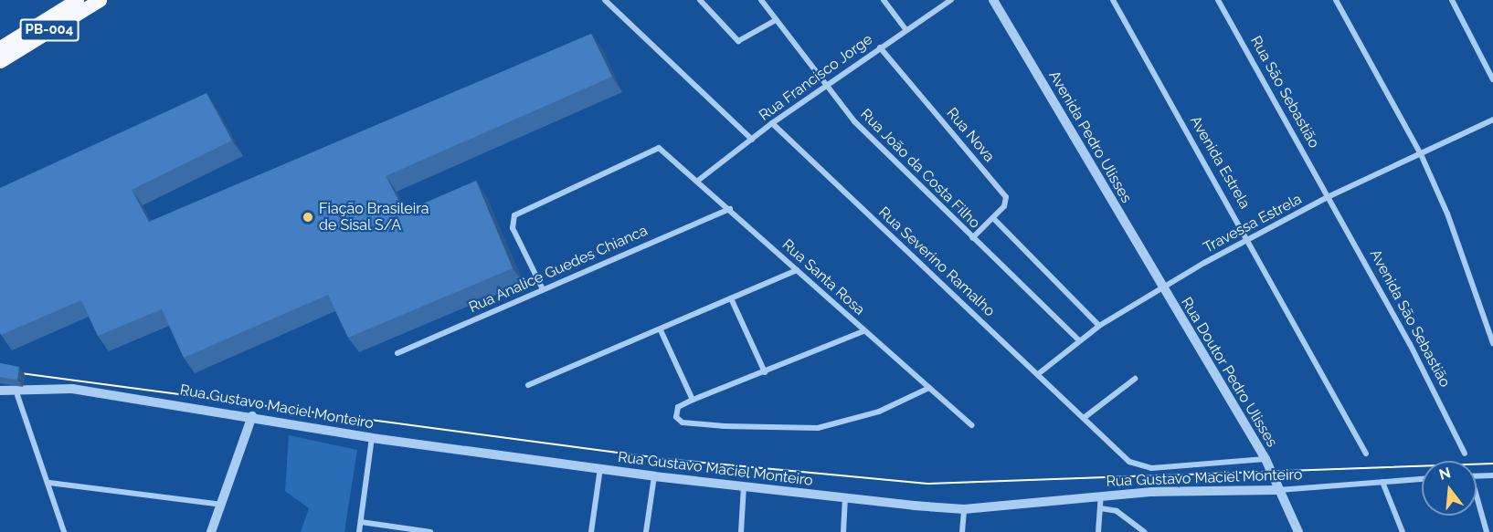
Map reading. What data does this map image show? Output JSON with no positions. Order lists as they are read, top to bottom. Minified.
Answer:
{"streets":{"main road":["PB-004"],"street":["Rua Francisco Jorge","Rua São Sebastião","Rua Nova","Avenida Pedro Ulisses","Avenida Estrela","Rua João da Costa Filho","Travessa Estrela","Rua Severino Ramalho","Rua Analice Guedes Chianca","Rua Santa Rosa","Avenida São Sebastião","Rua Doutor Pedro Ulisses","Rua Gustavo Maciel Monteiro"]},"crossings":[["Rua Francisco Jorge","Rua Nova"],["Rua Francisco Jorge","Rua João da Costa Filho"],["Rua Francisco Jorge","Rua Severino Ramalho"],["Rua Francisco Jorge","Rua Santa Rosa"],["Rua São Sebastião","Travessa Estrela"],["Rua São Sebastião","Avenida São Sebastião"],["Rua Nova","Rua João da Costa Filho"],["Avenida Pedro Ulisses","Travessa Estrela"],["Avenida Pedro Ulisses","Rua Doutor Pedro Ulisses"],["Avenida Estrela","Travessa Estrela"],["Rua João da Costa Filho","Travessa Estrela"],["Travessa Estrela","Rua Severino Ramalho"],["Travessa Estrela","Avenida São Sebastião"],["Travessa Estrela","Rua Doutor Pedro Ulisses"],["Rua Severino Ramalho","Rua Doutor Pedro Ulisses"],["Rua Analice Guedes Chianca","Rua Santa Rosa"],["Rua Doutor Pedro Ulisses","Rua Gustavo Maciel Monteiro"]],"places":["Fiação Brasileira de Sisal S/A"],"north":"top"}
